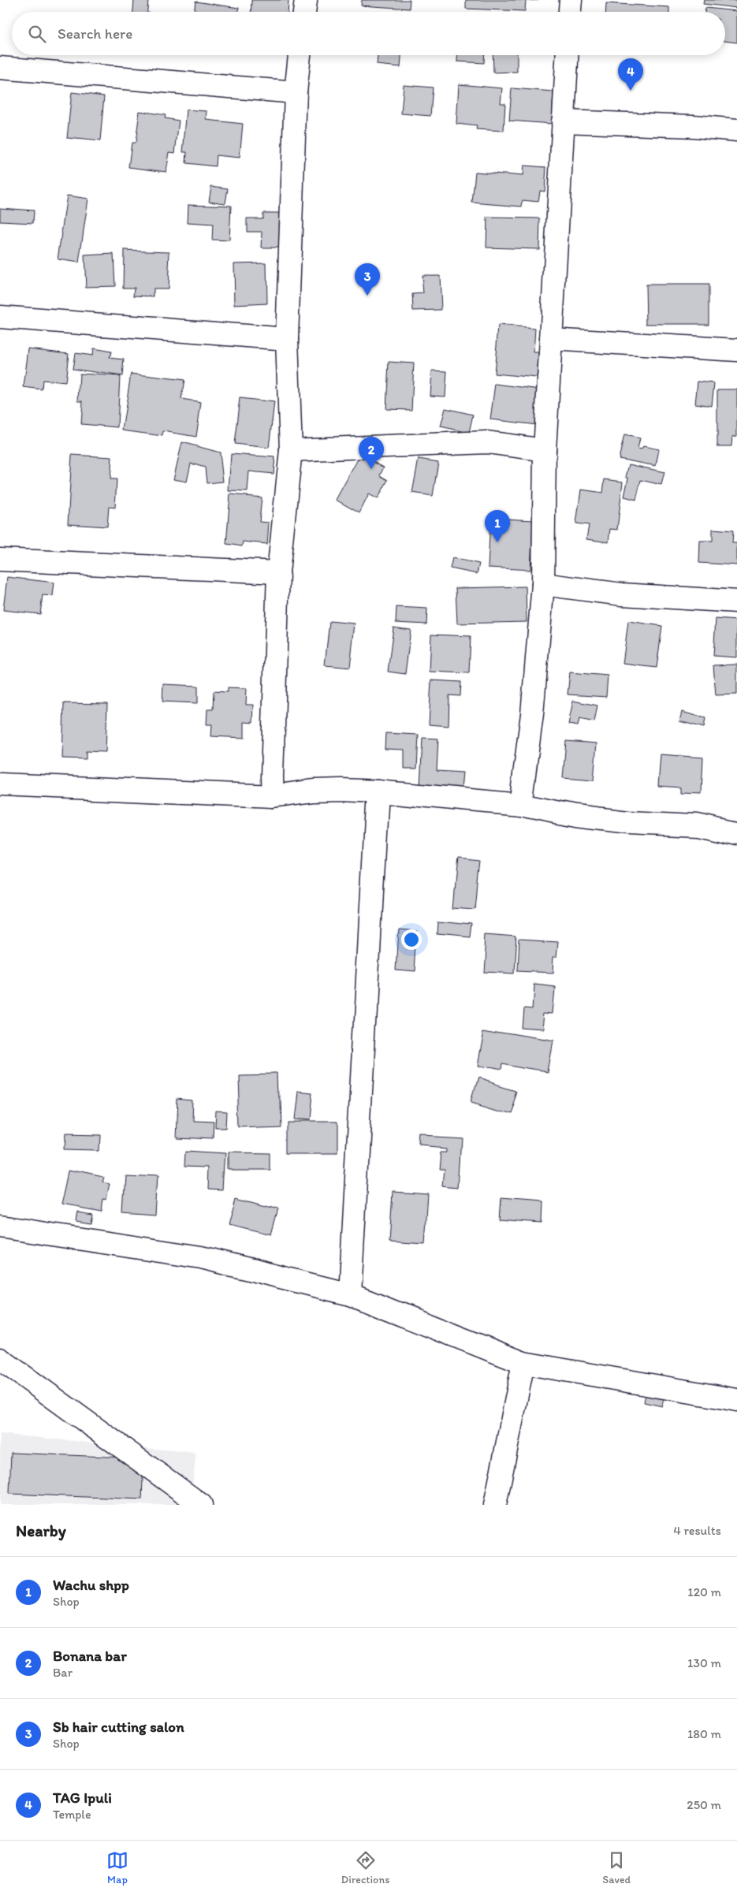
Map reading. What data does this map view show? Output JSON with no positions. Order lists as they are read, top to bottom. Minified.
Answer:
{"page":{"search":"Search here","pins":["4","3","2","1"],"heading":["Nearby","4 results"],"list":[{"mark":"1","name":"Wachu shpp","note":"Shop","value":"120 m"},{"mark":"2","name":"Bonana bar","note":"Bar","value":"130 m"},{"mark":"3","name":"Sb hair cutting salon","note":"Shop","value":"180 m"},{"mark":"4","name":"TAG Ipuli","note":"Temple","value":"250 m"}],"nav":["Map","Directions","Saved"]}}
